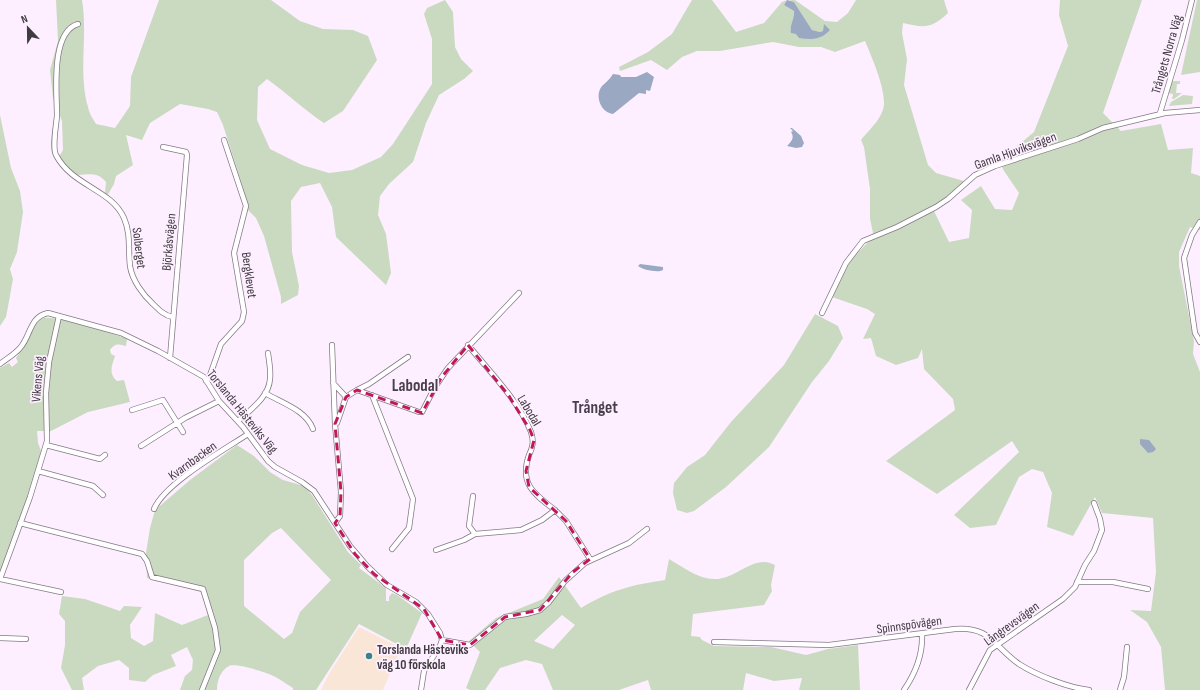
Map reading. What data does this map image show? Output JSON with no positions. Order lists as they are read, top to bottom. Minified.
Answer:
{"streets":{"street":["Trångets Norra Väg","Gamla Hjuviksvägen","Björkåsvägen","Solberget","Bergklevet","Vikens Väg","Labodal","Torslanda Hästeviks Väg","Kvarnbacken","Långrevsvägen","Spinnspövägen"]},"crossings":[["Trångets Norra Väg","Gamla Hjuviksvägen"],["Björkåsvägen","Solberget"],["Björkåsvägen","Torslanda Hästeviks Väg"],["Bergklevet","Torslanda Hästeviks Väg"],["Vikens Väg","Torslanda Hästeviks Väg"],["Torslanda Hästeviks Väg","Kvarnbacken"],["Långrevsvägen","Spinnspövägen"]],"districts":["Labodal","Trånget"],"places":["Torslanda Hästeviks väg 10 förskola"],"north":"top"}
